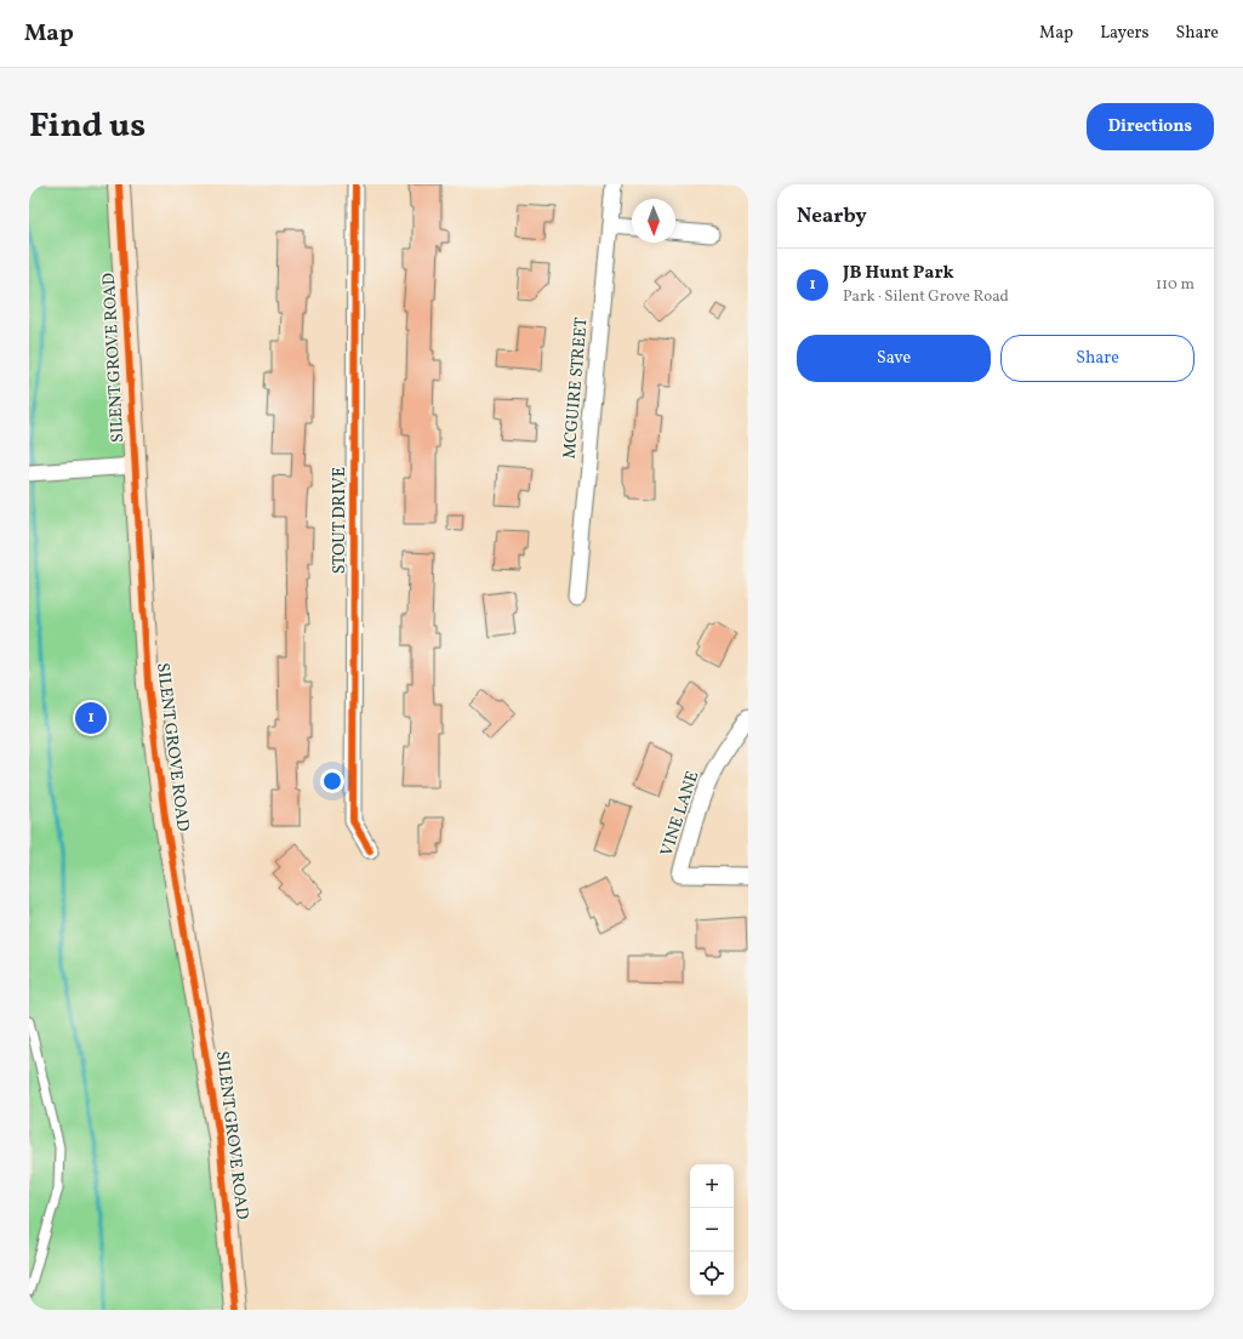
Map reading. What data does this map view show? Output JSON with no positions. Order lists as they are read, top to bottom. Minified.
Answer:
{"streets":{"street":["SILENT GROVE ROAD","MCGUIRE STREET","STOUT DRIVE","VINE LANE"]},"north":"bottom","page":{"header":"Map","nav":["Map","Layers","Share"],"title":"Find us","buttons":["Directions",["Save","Share"]],"heading":"Nearby","list":[{"mark":"1","name":"JB Hunt Park","note":"Park · Silent Grove Road","value":"110 m"}],"pins":"1","map_buttons":["+","−"]}}
